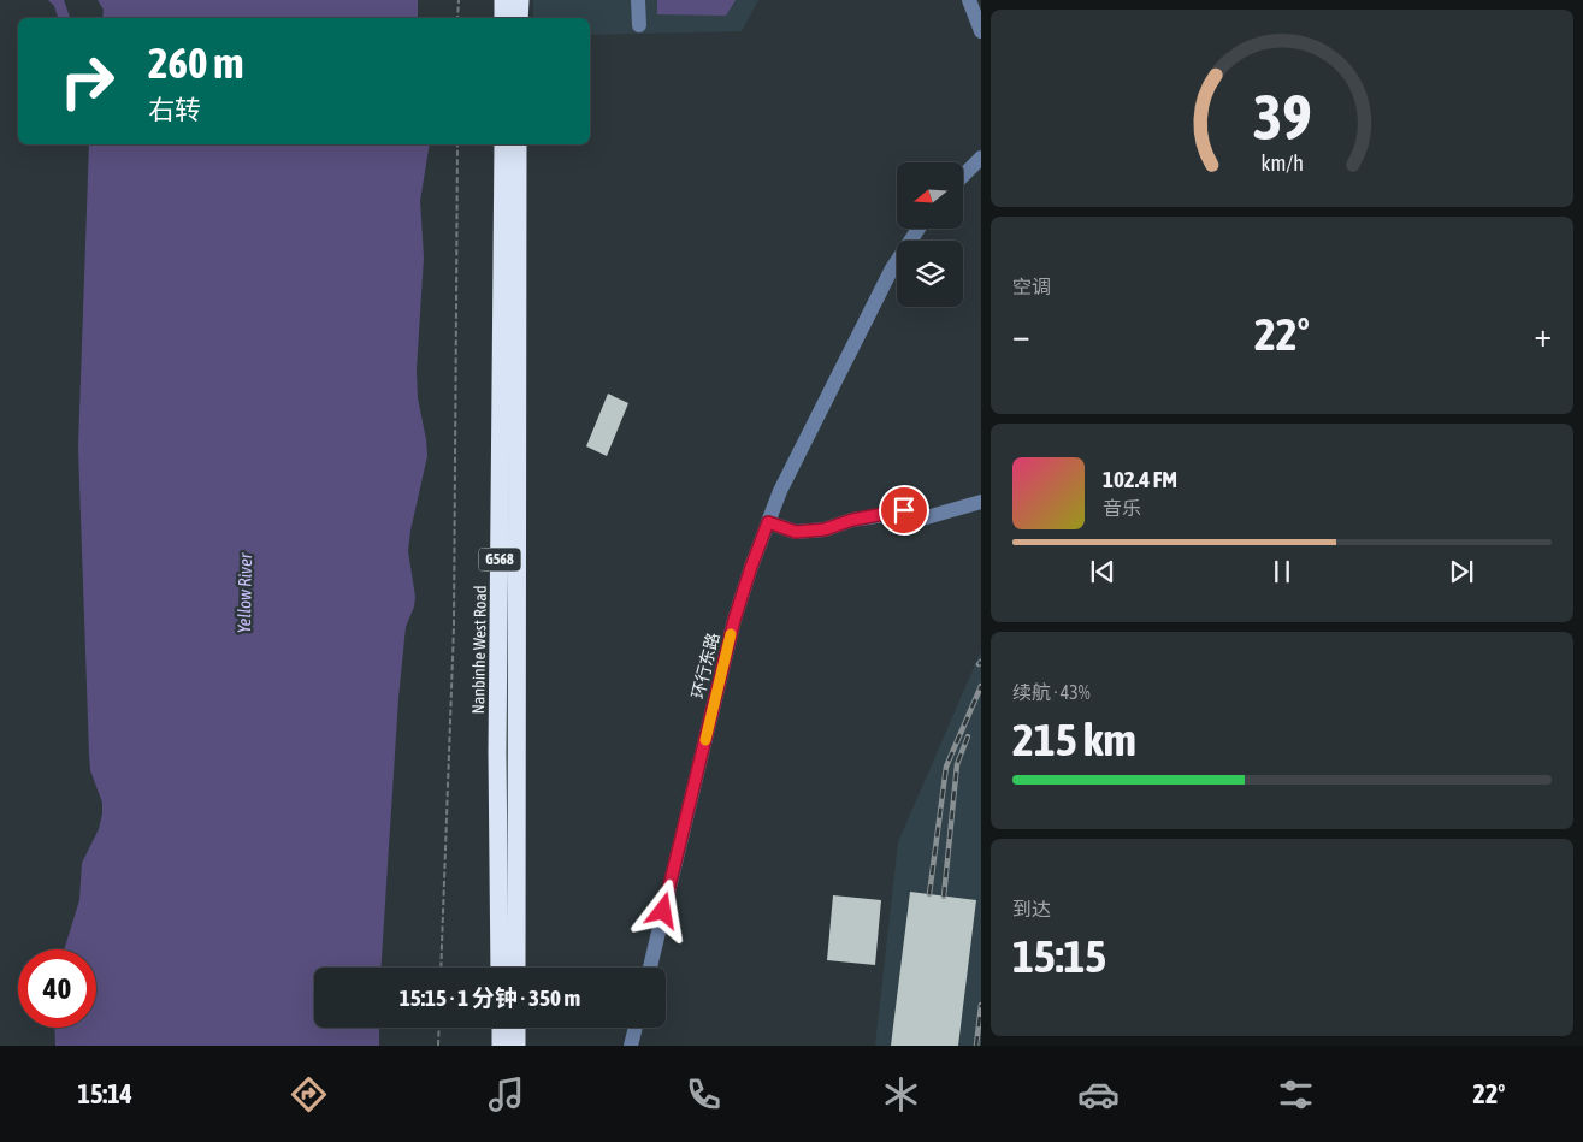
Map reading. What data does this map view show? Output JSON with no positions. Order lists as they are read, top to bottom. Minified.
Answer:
{"streets":{"highway":["G568","Nanbinhe West Road"],"street":["环行东路"]},"water":["Yellow River"],"north":"left","page":{"turn":["260 m","右转"],"tile":["空调",["续航 · 43%","215 km"],["到达","15:15"]],"heat":["−","22°","+"],"song":["102.4 FM","音乐"],"limit":"40","trip":"15:15 · 1 分钟 · 350 m","tabs":["15:14","22°"],"gauge":["39","km/h"]}}
